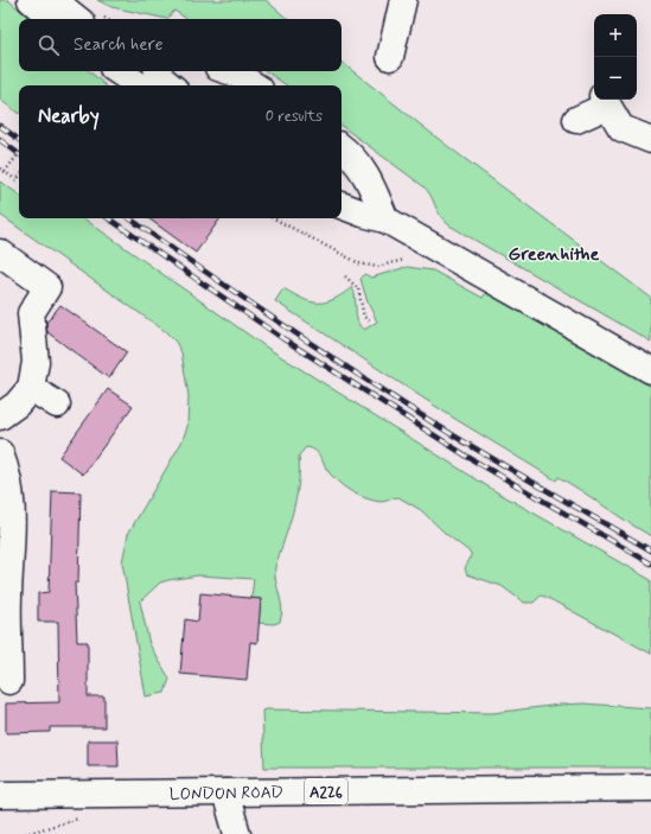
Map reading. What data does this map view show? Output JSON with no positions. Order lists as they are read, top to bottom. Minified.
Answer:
{"streets":{"street":["A226","LONDON ROAD"]},"districts":["Greenhithe"],"page":{"map_buttons":["+","−"],"search":"Search here","heading":["Nearby","0 results"]}}
